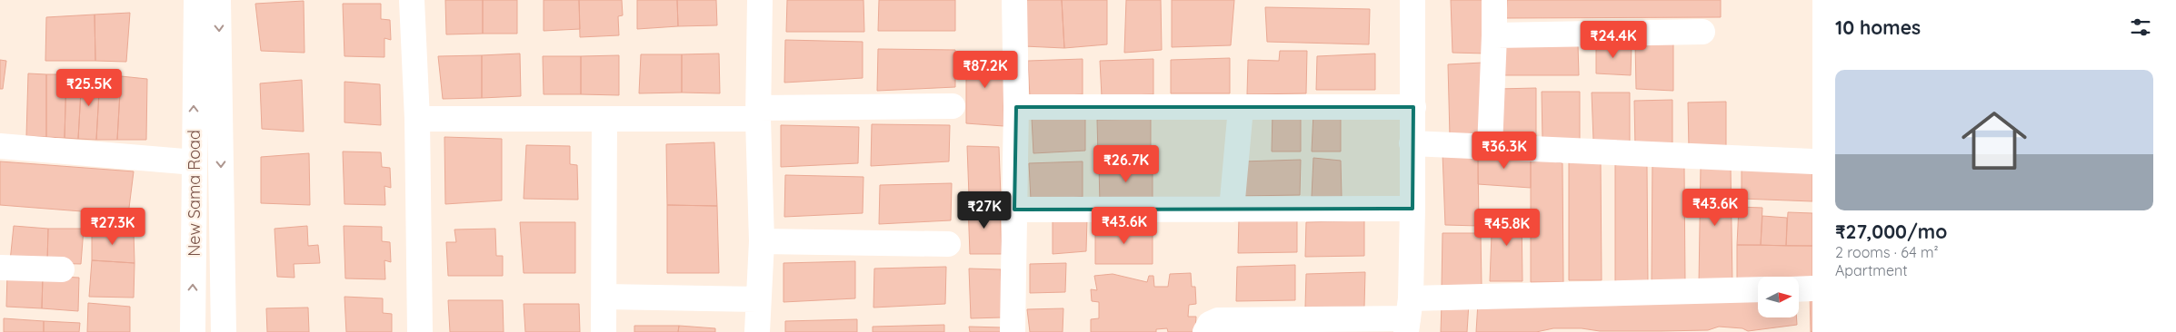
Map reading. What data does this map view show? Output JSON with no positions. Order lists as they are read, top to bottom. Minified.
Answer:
{"streets":{"street":["New Sama Road"]},"north":"right","page":{"heading":"10 homes","price":["₹24.4K","₹87.2K","₹25.5K","₹36.3K","₹26.7K","₹43.6K","₹27K","₹43.6K","₹27.3K","₹45.8K"],"list":[{"name":"₹27,000/mo","note":"2 rooms · 64 m² · Apartment"}]}}
